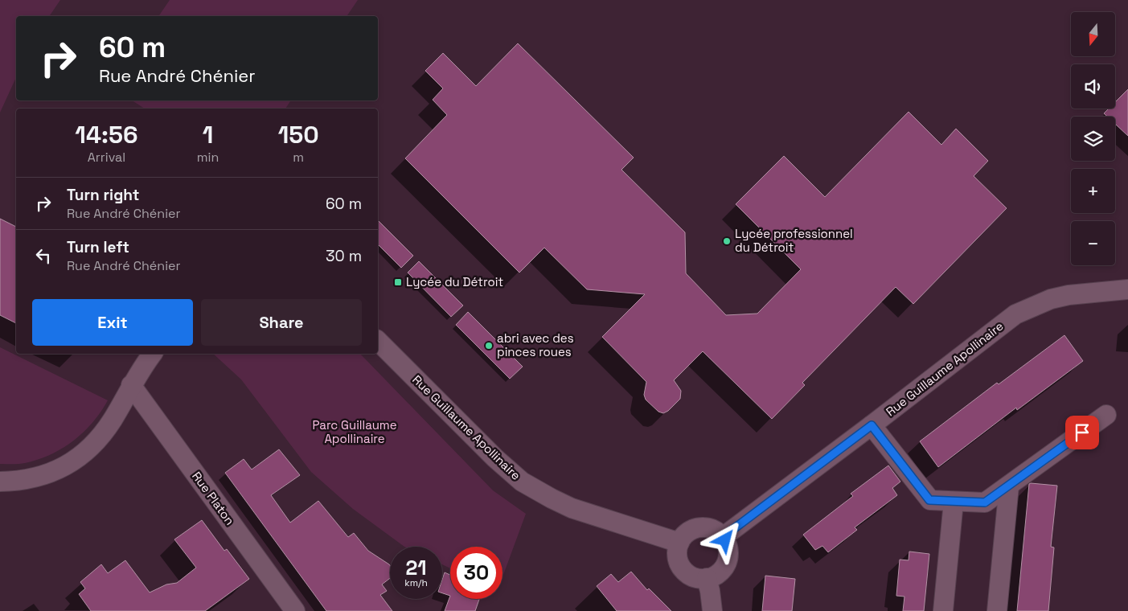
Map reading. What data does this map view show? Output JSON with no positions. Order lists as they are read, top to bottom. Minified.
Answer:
{"streets":{"street":["Rue Guillaume Apollinaire","Rue Platon"]},"parks":["Parc Guillaume Apollinaire"],"places":{"other":["Lycée professionnel du Détroit","abri avec des pinces roues"],"transit":["Lycée du Détroit"]},"north":"bottom","page":{"map_buttons":["+","−"],"turn":["60 m","Rue André Chénier"],"eta":["14:56","Arrival","1","min","150","m"],"list":[{"name":"Turn right","note":"Rue André Chénier","value":"60 m"},{"name":"Turn left","note":"Rue André Chénier","value":"30 m"}],"buttons":["Exit","Share"],"speed":"21 km/h","limit":"30"}}
